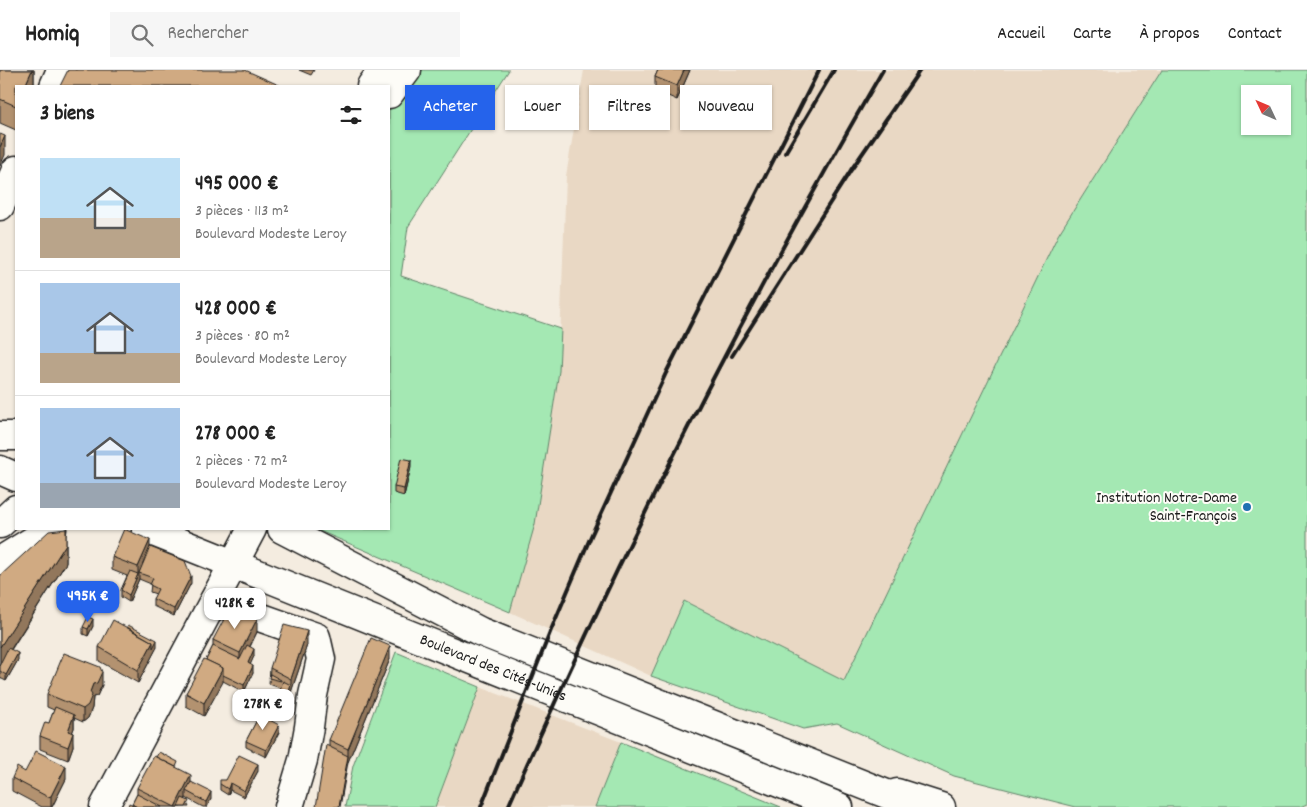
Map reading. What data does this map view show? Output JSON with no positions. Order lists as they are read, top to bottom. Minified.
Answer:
{"streets":{"main road":["Boulevard des Cités-Unies"]},"places":["Institution Notre‐Dame Saint‐François"],"north":"top left","page":{"header":"Homiq","search":"Rechercher","nav":["Accueil","Carte","À propos","Contact"],"chip":["Acheter","Louer","Filtres","Nouveau"],"heading":"3 biens","list":[{"name":"495 000 €","note":"3 pièces · 113 m² · Boulevard Modeste Leroy"},{"name":"428 000 €","note":"3 pièces · 80 m² · Boulevard Modeste Leroy"},{"name":"278 000 €","note":"2 pièces · 72 m² · Boulevard Modeste Leroy"}],"price":["495K €","428K €","278K €"]}}
